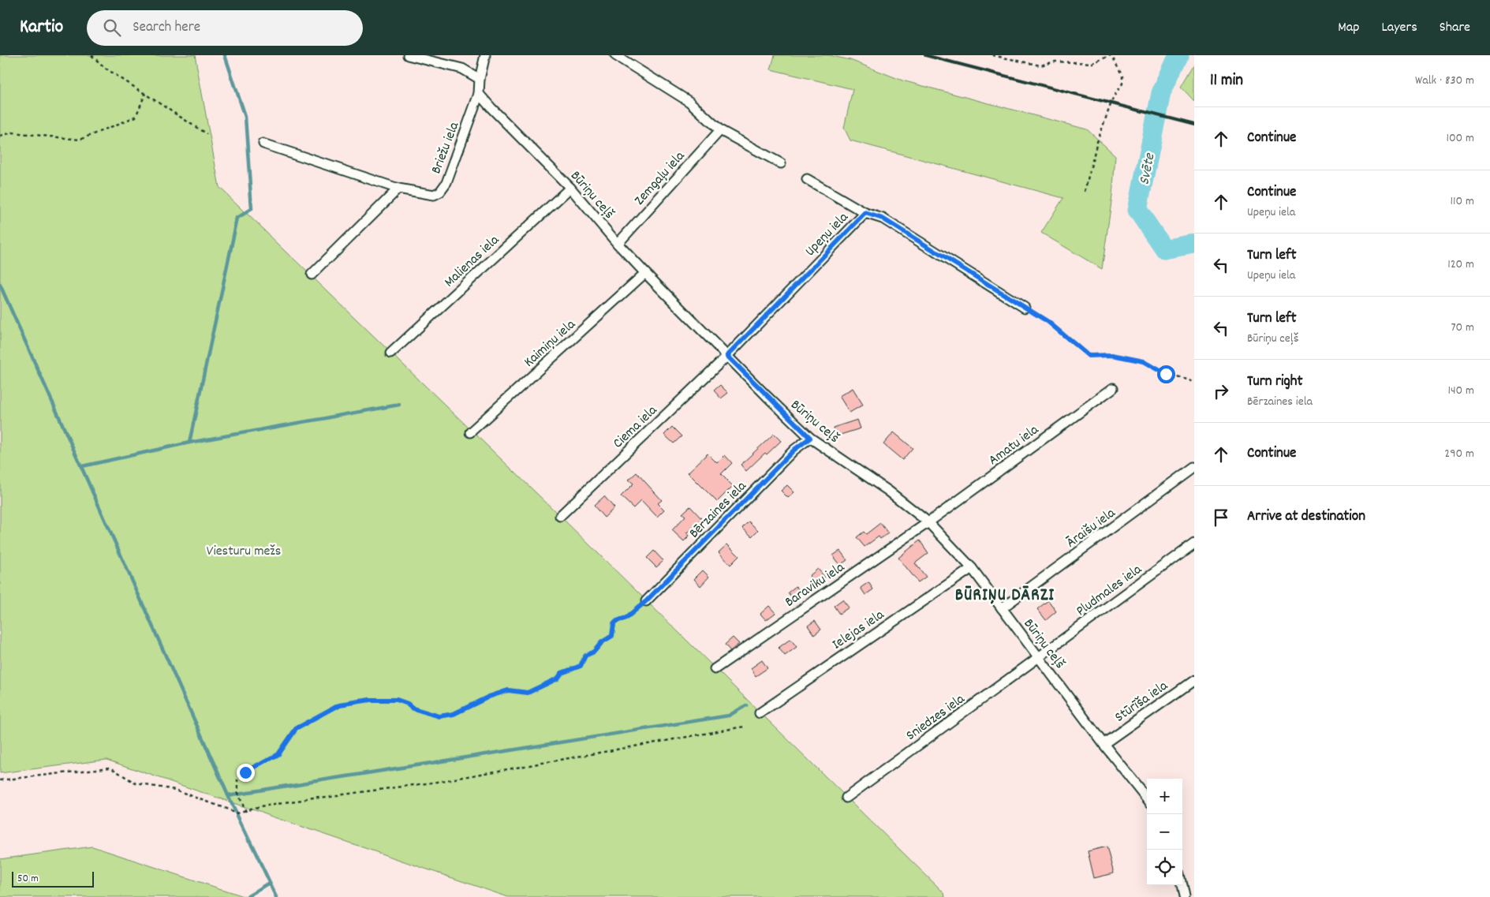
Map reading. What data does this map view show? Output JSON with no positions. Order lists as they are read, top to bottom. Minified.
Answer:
{"streets":{"street":["Briežu iela","Zemgaļu iela","Būriņu ceļš","Upeņu iela","Malienas iela","Kaimiņu iela","Ciema iela","Amatu iela","Bērzaines iela","Āraišu iela","Baraviku iela","Pludmales iela","Ielejas iela","Stūrīša iela","Sniedzes iela"]},"crossings":[["Briežu iela","Būriņu ceļš"],["Zemgaļu iela","Būriņu ceļš"],["Būriņu ceļš","Upeņu iela"],["Būriņu ceļš","Malienas iela"],["Būriņu ceļš","Kaimiņu iela"],["Būriņu ceļš","Ciema iela"],["Būriņu ceļš","Amatu iela"],["Būriņu ceļš","Bērzaines iela"],["Būriņu ceļš","Āraišu iela"],["Būriņu ceļš","Baraviku iela"],["Būriņu ceļš","Pludmales iela"],["Būriņu ceļš","Ielejas iela"],["Būriņu ceļš","Stūrīša iela"],["Būriņu ceļš","Sniedzes iela"],["Upeņu iela","Ciema iela"],["Amatu iela","Baraviku iela"],["Pludmales iela","Sniedzes iela"]],"districts":["BŪRIŅU DĀRZI"],"water":["Svēte"],"parks":["Viesturu mežs"],"scale_bar":"50 m","page":{"header":"Kartio","search":"Search here","nav":["Map","Layers","Share"],"heading":["11 min","Walk · 830 m"],"list":[["Continue","100 m"],["Continue","Upeņu iela","110 m"],["Turn left","Upeņu iela","120 m"],["Turn left","Būriņu ceļš","70 m"],["Turn right","Bērzaines iela","140 m"],["Continue","290 m"],"Arrive at destination"],"map_buttons":["+","−"],"scale":"50 m"}}
